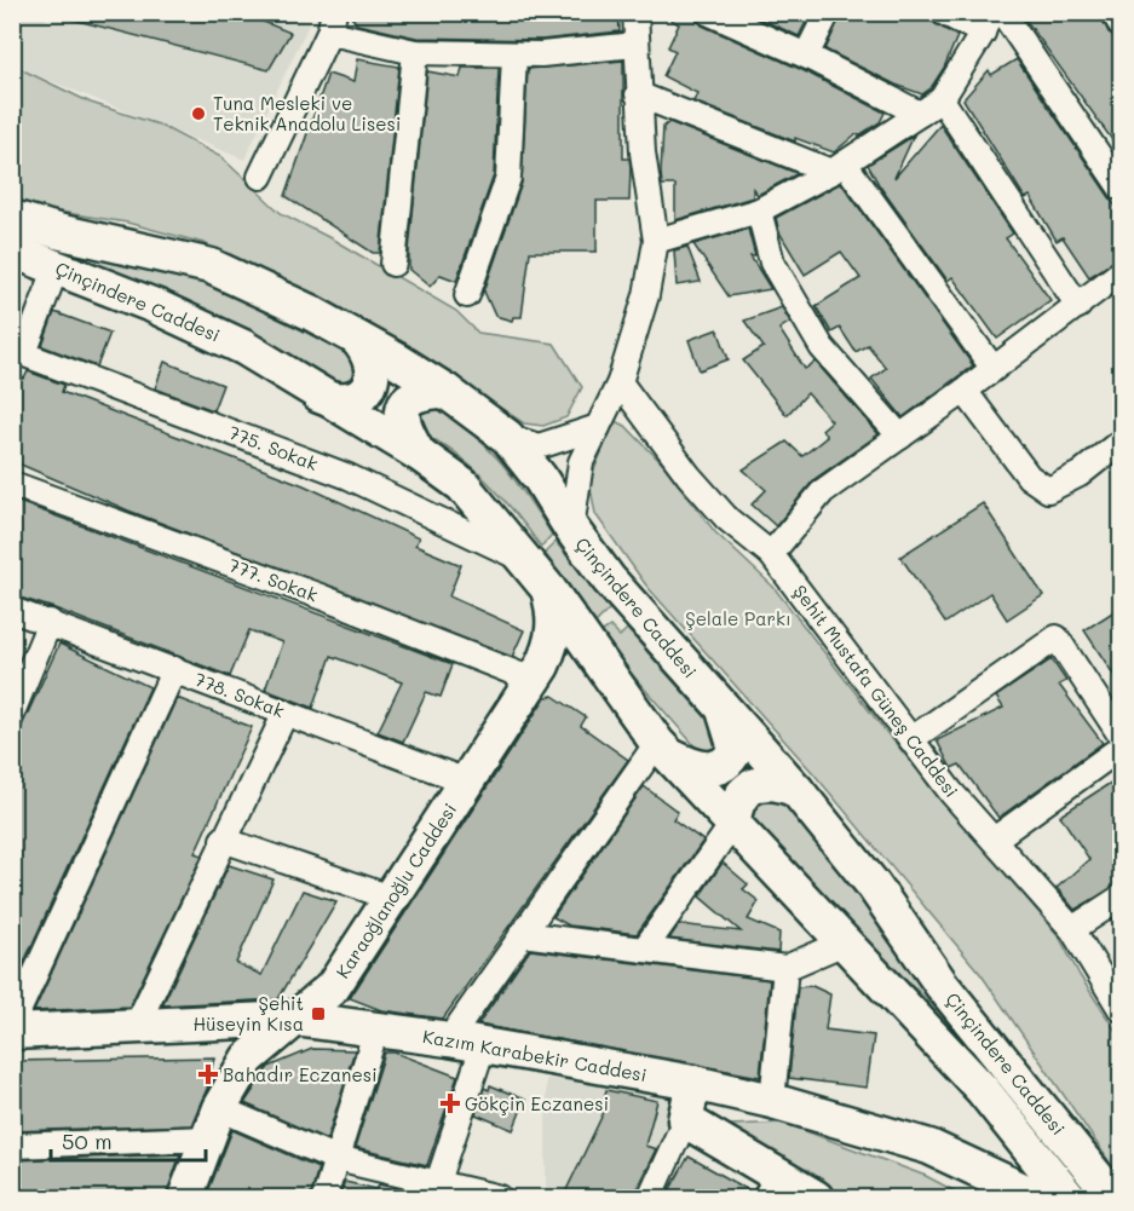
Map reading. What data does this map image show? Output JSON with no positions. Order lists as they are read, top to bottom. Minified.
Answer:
{"streets":{"main road":["Çinçindere Caddesi","Karaoğlanoğlu Caddesi","Kazım Karabekir Caddesi"],"street":["775. Sokak","777. Sokak","Şehit Mustafa Güneş Caddesi","778. Sokak"]},"crossings":[["Çinçindere Caddesi","775. Sokak"],["Çinçindere Caddesi","Karaoğlanoğlu Caddesi"],["777. Sokak","Karaoğlanoğlu Caddesi"],["778. Sokak","Karaoğlanoğlu Caddesi"],["Karaoğlanoğlu Caddesi","Kazım Karabekir Caddesi"]],"parks":["Şelale Parkı"],"places":{"other":["Tuna Mesleki ve Teknik Anadolu Lisesi"],"transit":["Şehit Hüseyin Kısa"],"health":["Bahadır Eczanesi","Gökçin Eczanesi"]},"scale_bar":"50 m"}
